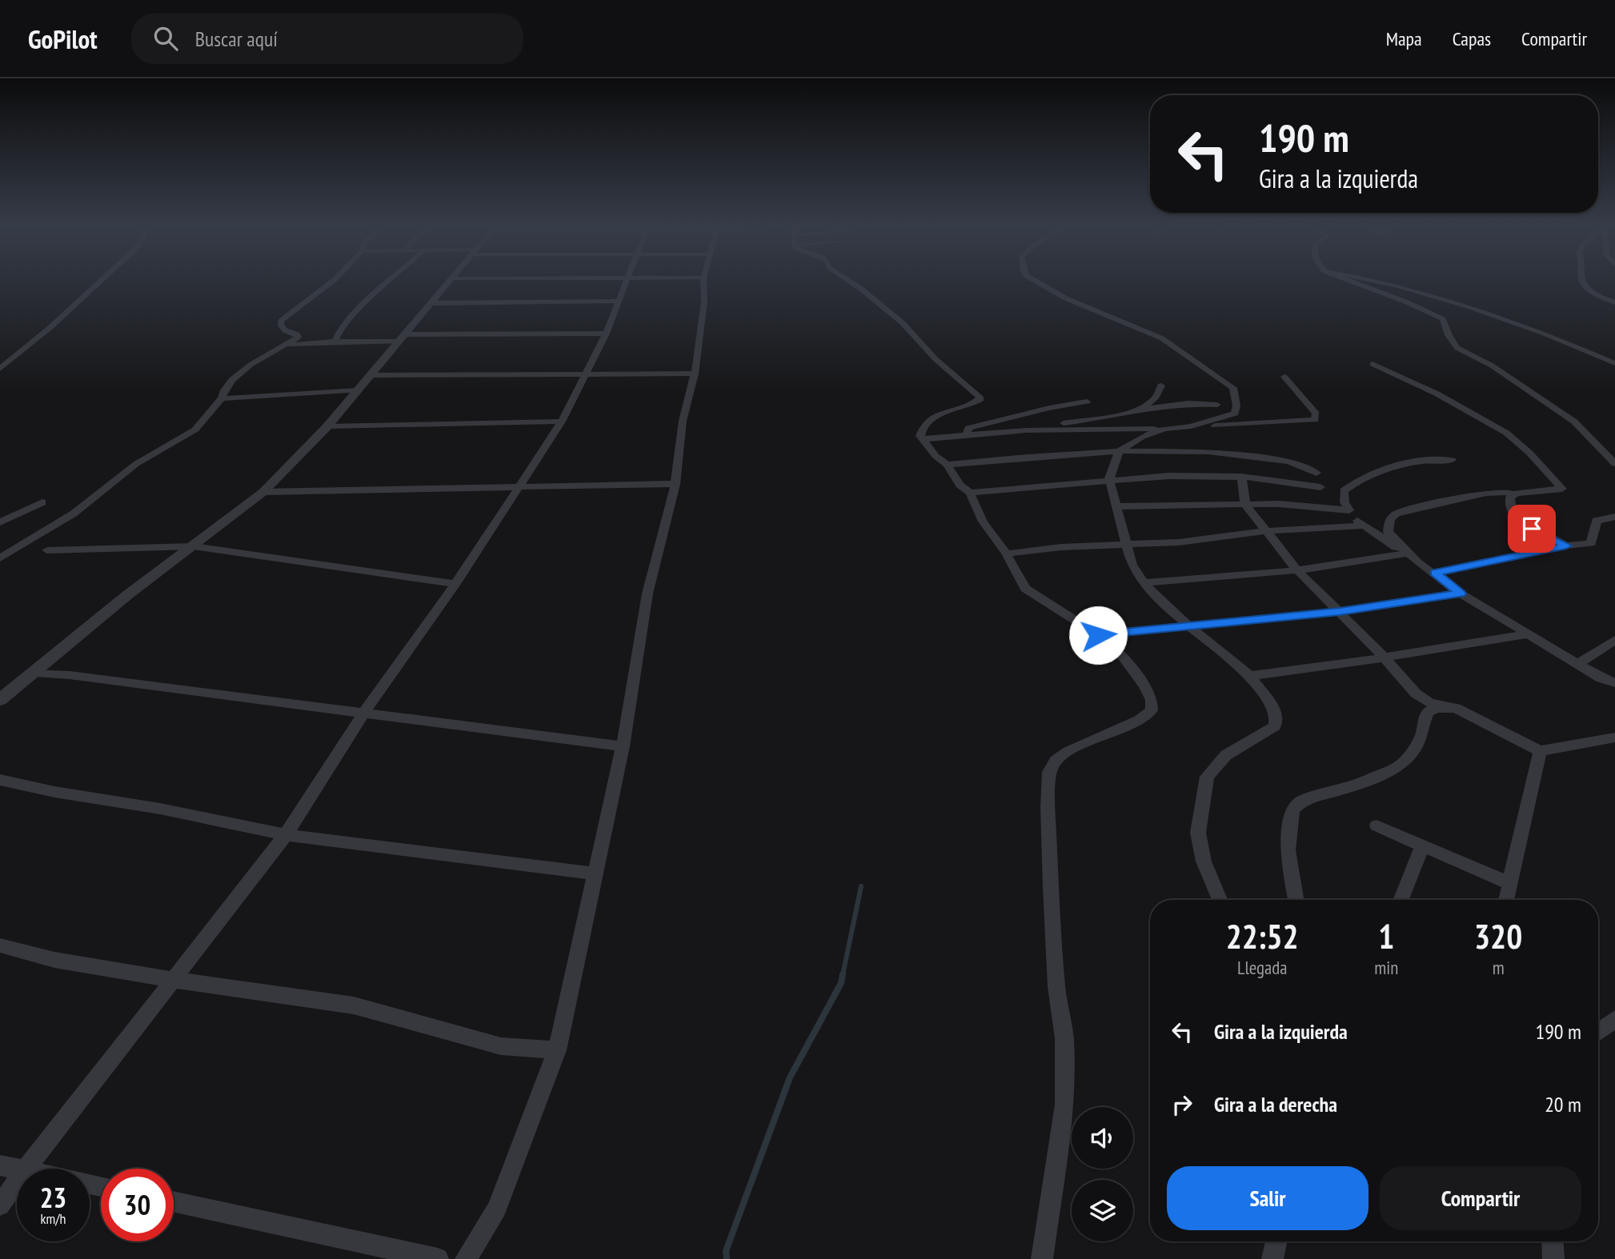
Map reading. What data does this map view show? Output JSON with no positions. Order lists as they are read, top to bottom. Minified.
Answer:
{"page":{"header":"GoPilot","search":"Buscar aquí","nav":["Mapa","Capas","Compartir"],"turn":["190 m","Gira a la izquierda"],"eta":["22:52","Llegada","1","min","320","m"],"list":[{"name":"Gira a la izquierda","value":"190 m"},{"name":"Gira a la derecha","value":"20 m"}],"buttons":["Salir","Compartir"],"speed":"23 km/h","limit":"30"}}
